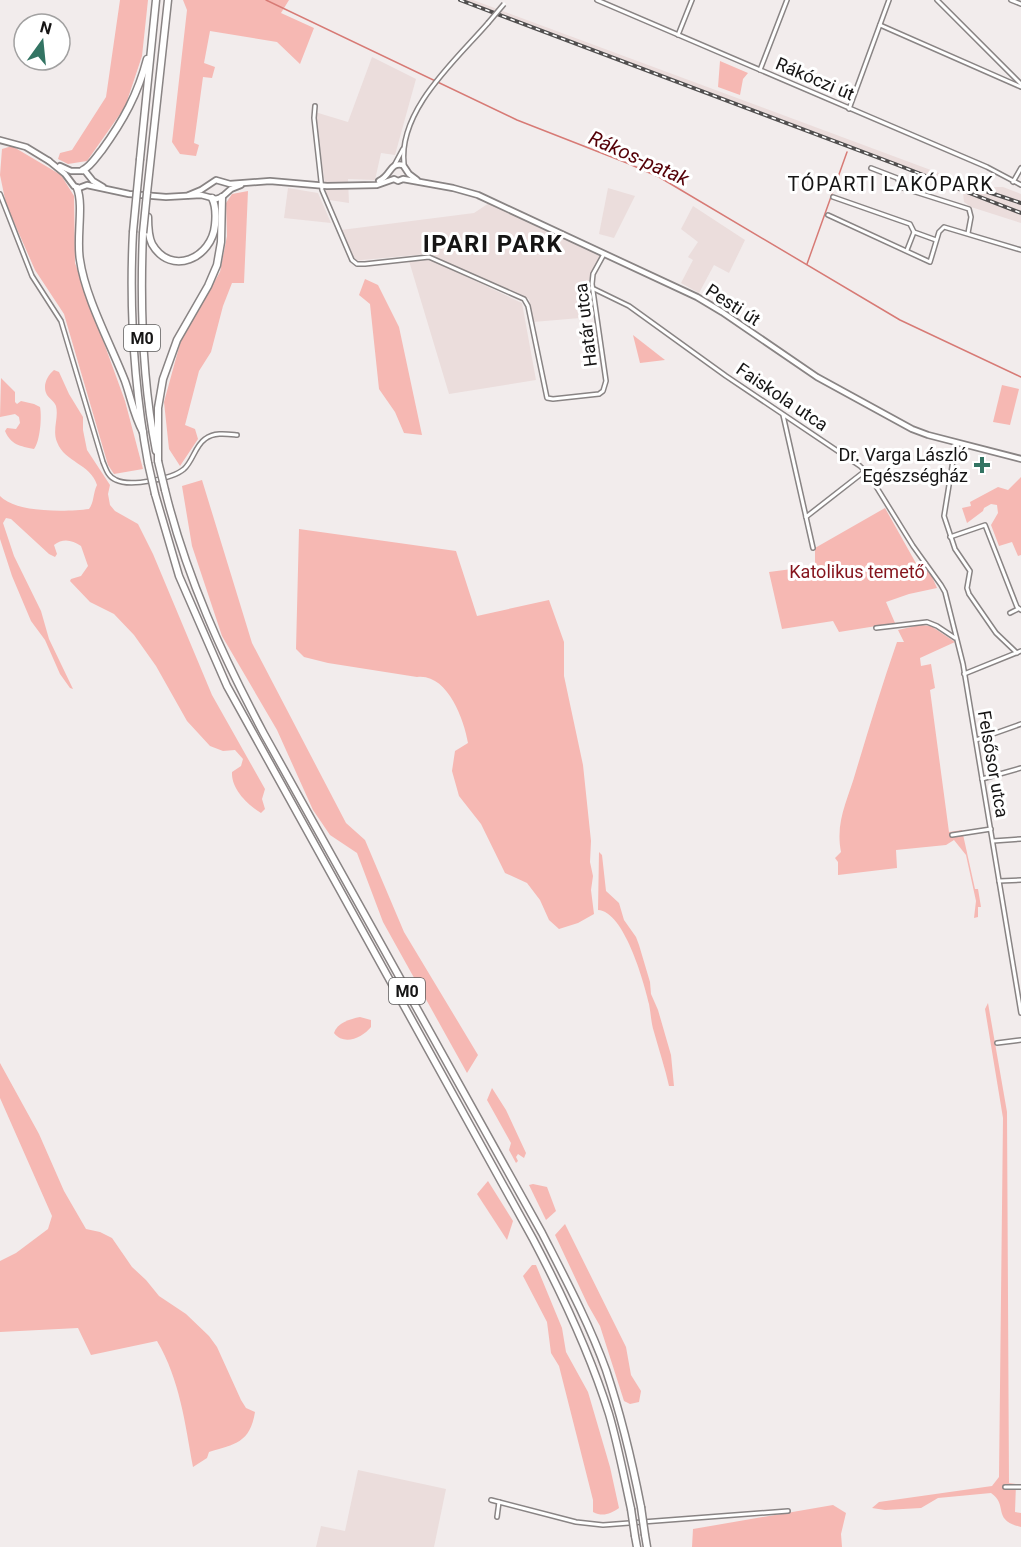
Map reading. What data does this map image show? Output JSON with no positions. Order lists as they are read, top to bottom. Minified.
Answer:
{"streets":{"highway":["M0"],"main road":["Pesti út"],"street":["Rákóczi út","Határ utca","Faiskola utca","Felsősor utca"]},"crossings":[["Pesti út","Határ utca"],["Határ utca","Faiskola utca"],["Faiskola utca","Felsősor utca"]],"districts":["TÓPARTI LAKÓPARK","IPARI PARK"],"water":["Rákos-patak"],"parks":["Katolikus temető"],"places":{"health":["Dr. Varga László Egészségház"]},"north":"top"}
